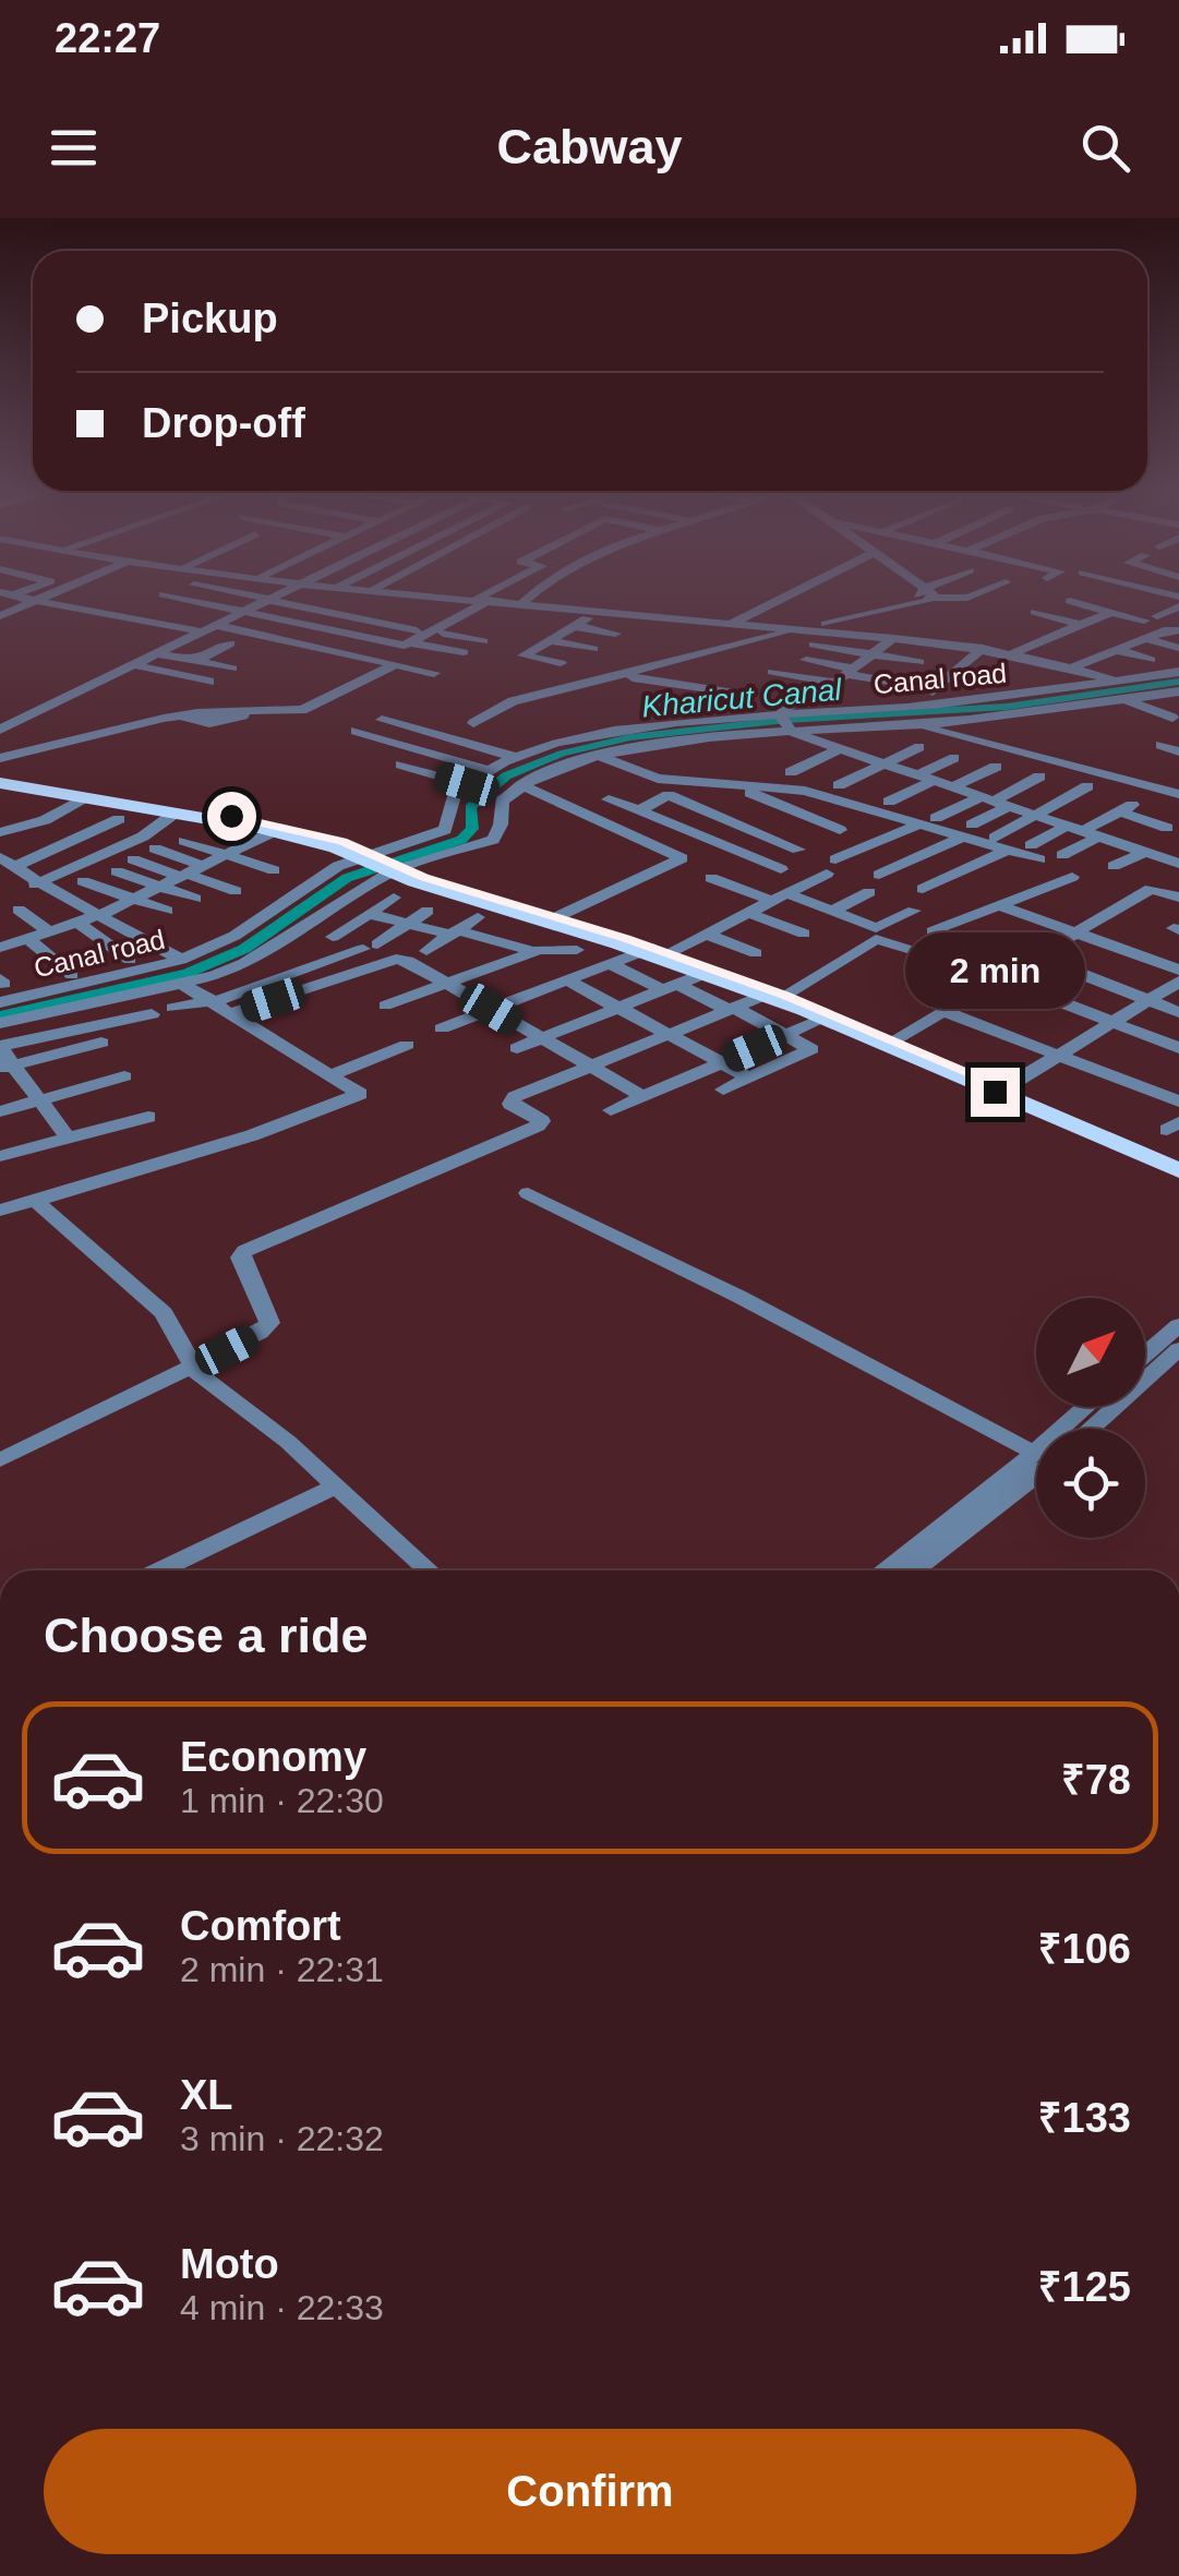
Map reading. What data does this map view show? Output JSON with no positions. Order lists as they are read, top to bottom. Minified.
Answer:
{"streets":{"street":["Canal road"]},"water":["Kharicut Canal"],"north":"top right","page":{"status":"22:27","header":"Cabway","banner":["Pickup","Drop-off"],"bubble":"2 min","heading":"Choose a ride","list":[{"name":"Economy","note":"1 min · 22:30","value":"₹78"},{"name":"Comfort","note":"2 min · 22:31","value":"₹106"},{"name":"XL","note":"3 min · 22:32","value":"₹133"},{"name":"Moto","note":"4 min · 22:33","value":"₹125"}],"buttons":"Confirm"}}
